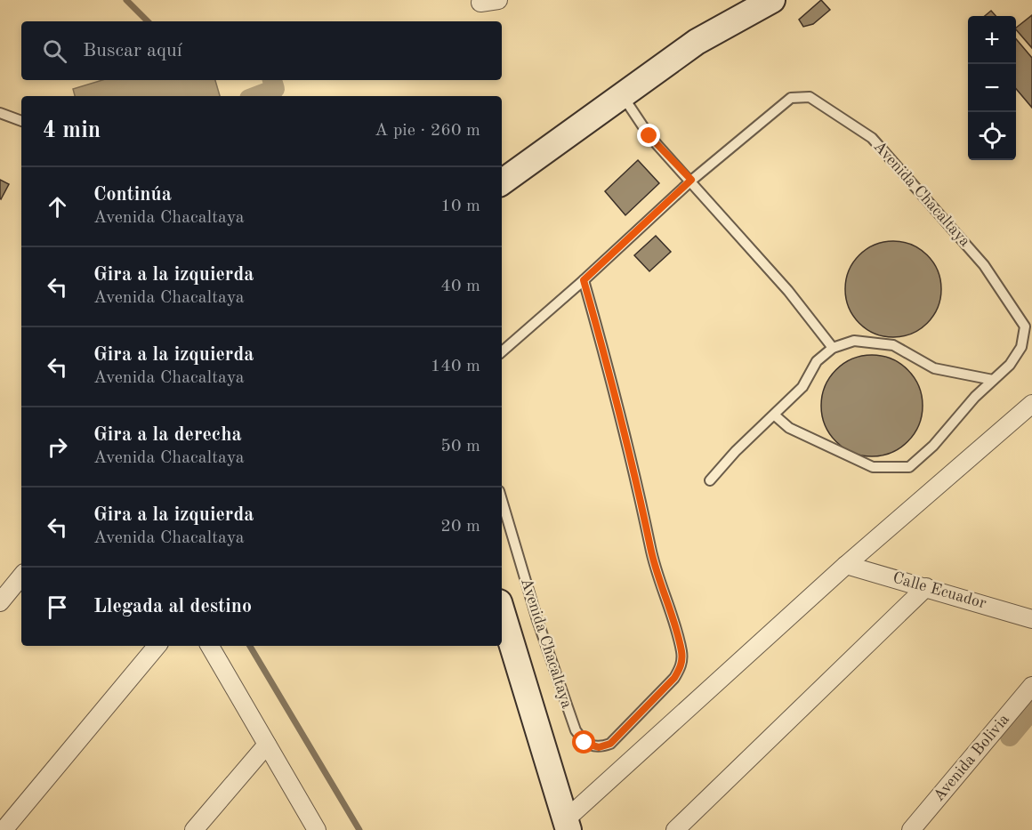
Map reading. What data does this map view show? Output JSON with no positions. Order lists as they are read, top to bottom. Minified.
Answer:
{"streets":{"street":["Avenida Chacaltaya","Calle Ecuador","Avenida Bolivia"]},"page":{"map_buttons":["+","−"],"search":"Buscar aquí","heading":["4 min","A pie · 260 m"],"list":[["Continúa","Avenida Chacaltaya","10 m"],["Gira a la izquierda","Avenida Chacaltaya","40 m"],["Gira a la izquierda","Avenida Chacaltaya","140 m"],["Gira a la derecha","Avenida Chacaltaya","50 m"],["Gira a la izquierda","Avenida Chacaltaya","20 m"],"Llegada al destino"]}}
